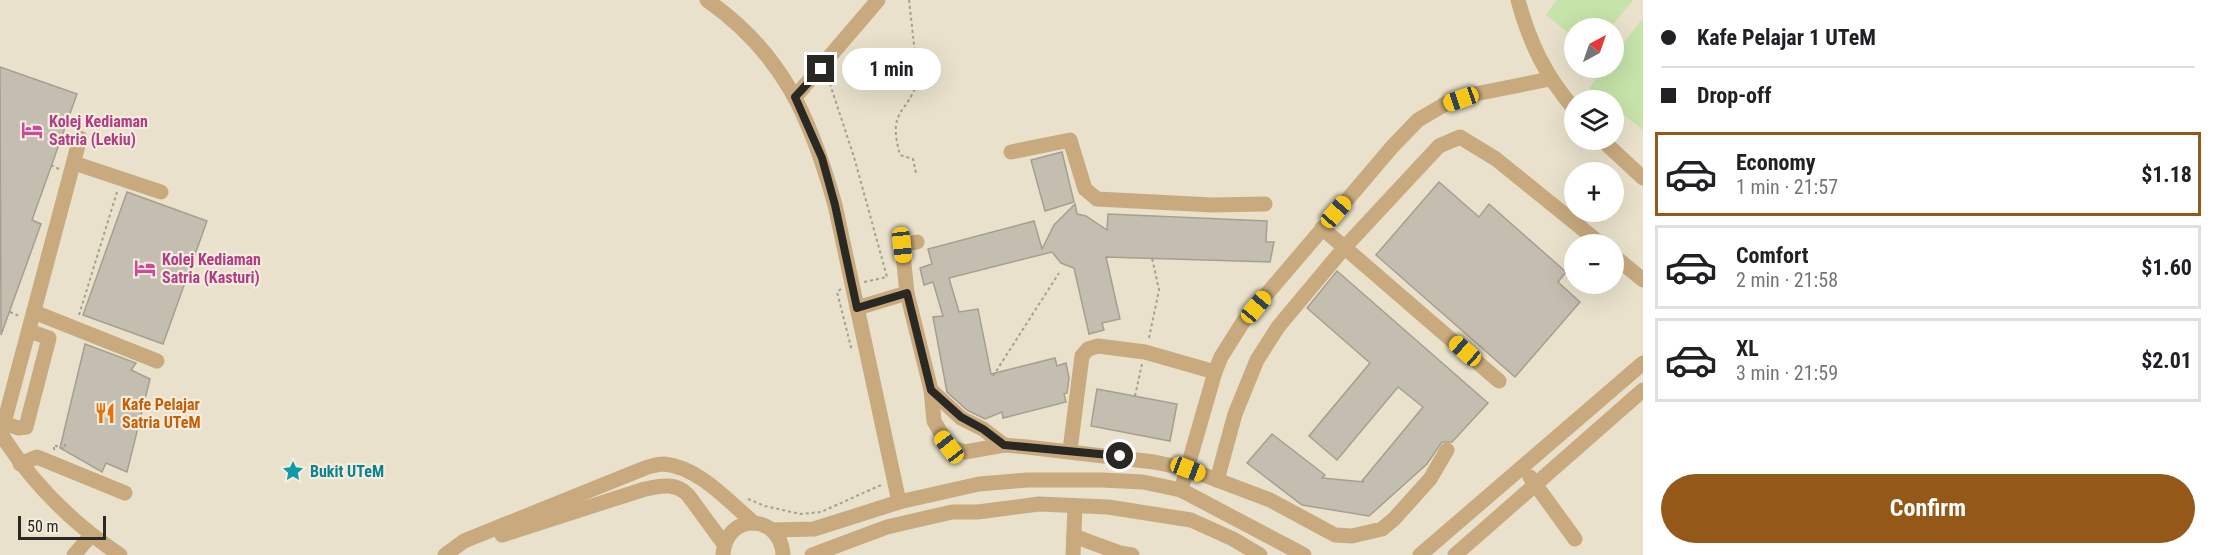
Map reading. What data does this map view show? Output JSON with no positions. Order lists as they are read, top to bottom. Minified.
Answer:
{"places":{"hotel":["Kolej Kediaman Satria (Lekiu)","Kolej Kediaman Satria (Kasturi)"],"restaurant":["Kafe Pelajar Satria UTeM"],"place":["Bukit UTeM"]},"scale_bar":"50 m","north":"top right","page":{"banner":["Kafe Pelajar 1 UTeM","Drop-off"],"map_buttons":["+","−"],"bubble":"1 min","list":[{"name":"Economy","note":"1 min · 21:57","value":"$1.18"},{"name":"Comfort","note":"2 min · 21:58","value":"$1.60"},{"name":"XL","note":"3 min · 21:59","value":"$2.01"}],"buttons":"Confirm","scale":"50 m"}}
